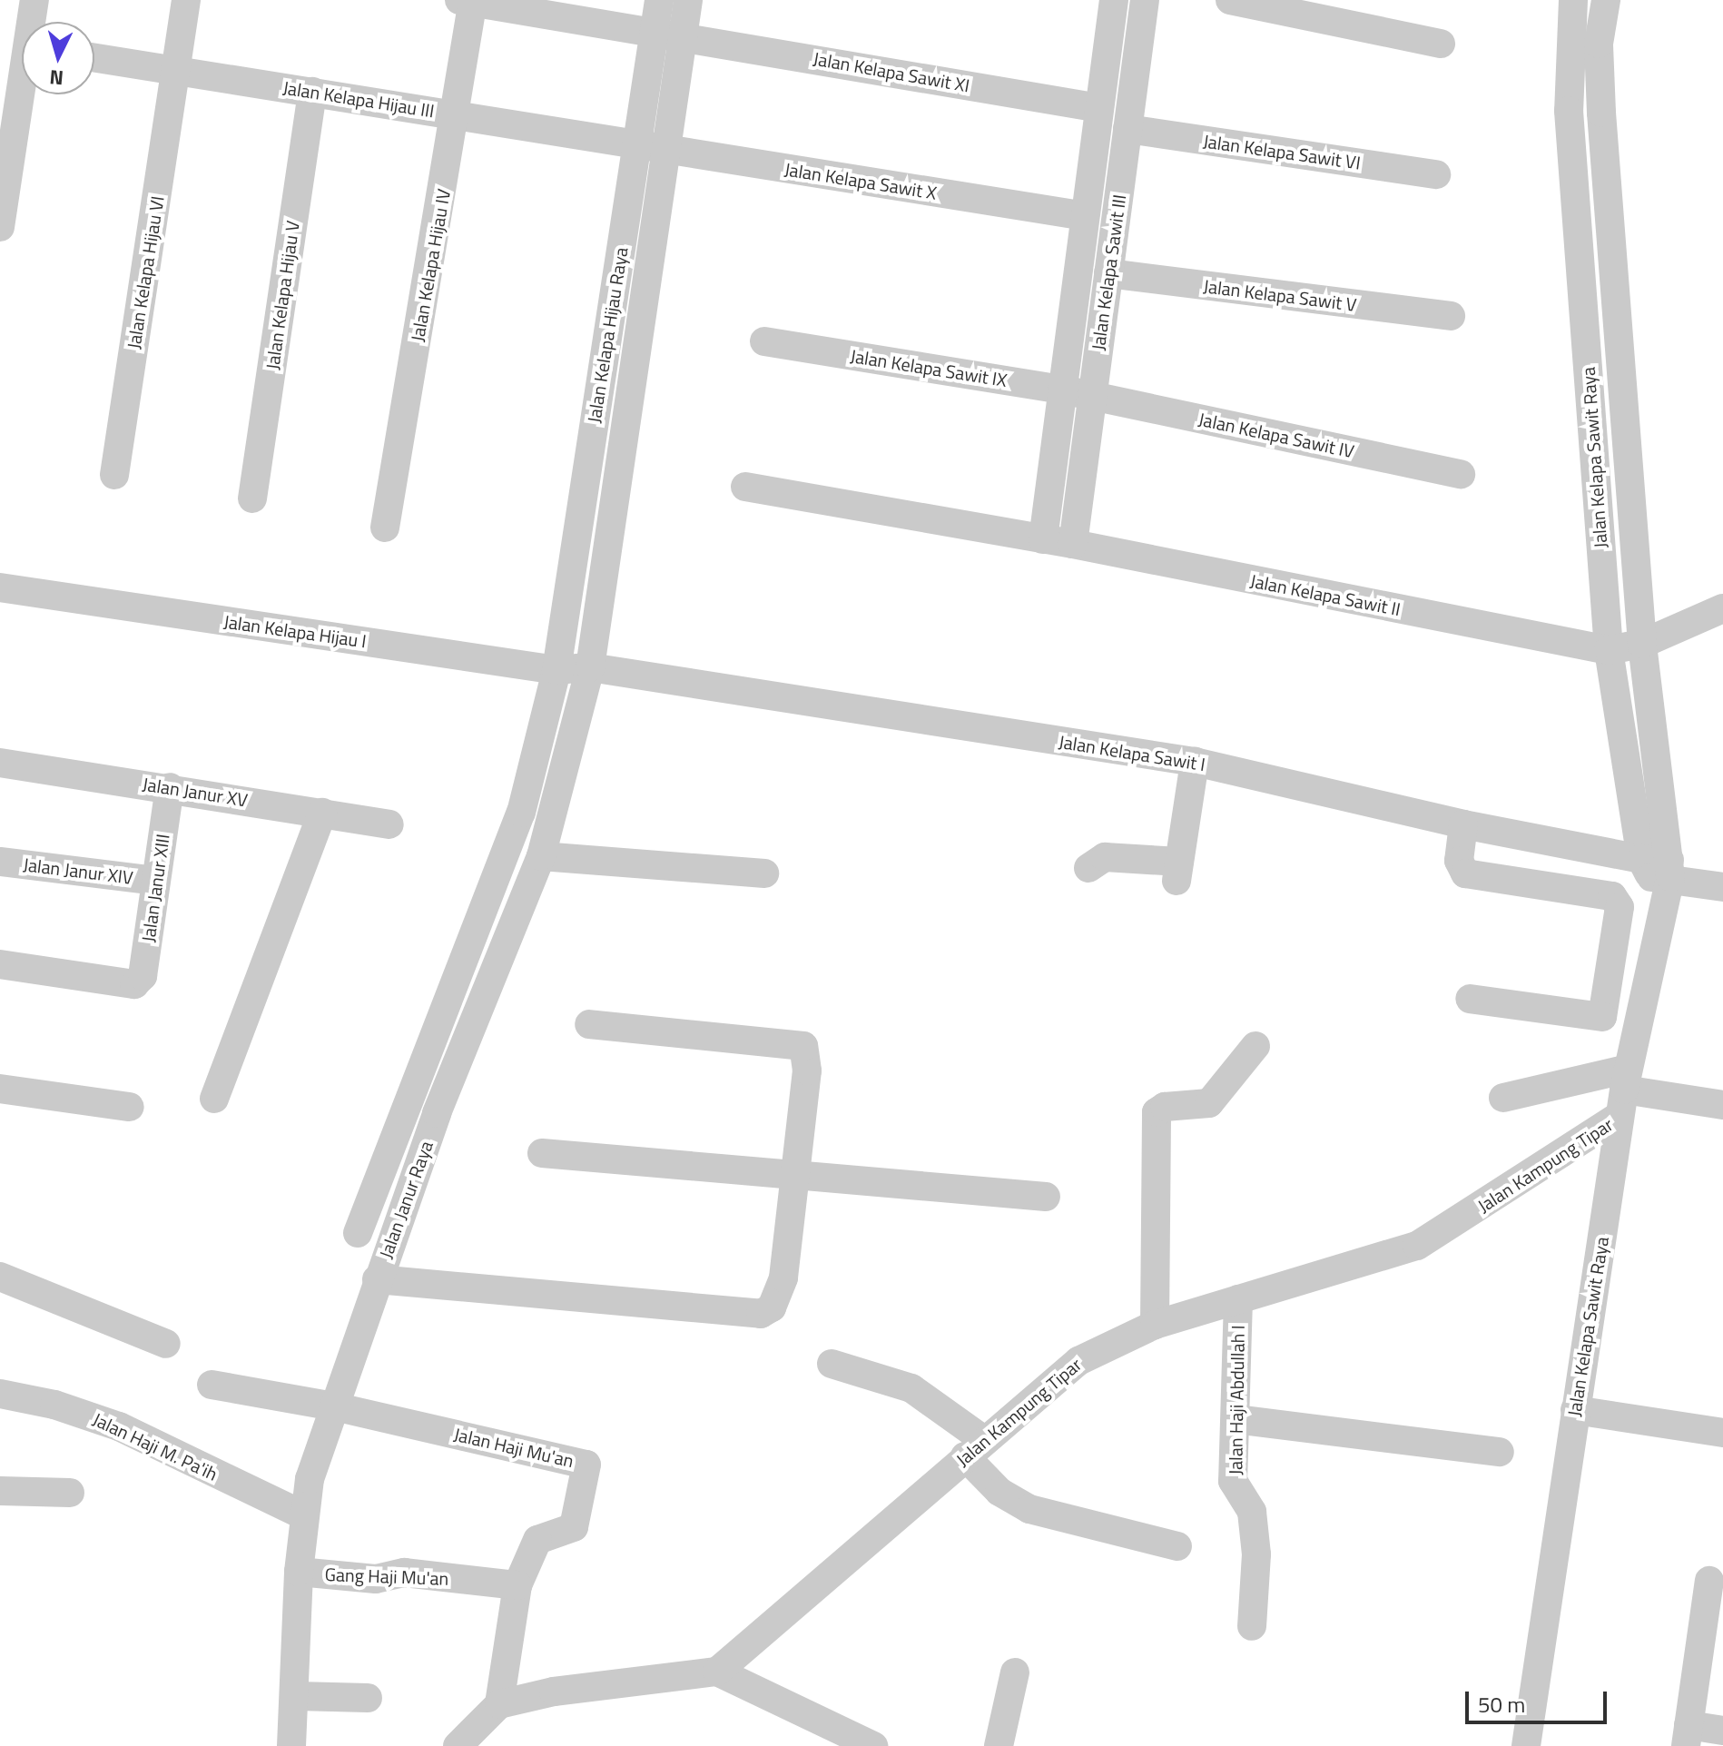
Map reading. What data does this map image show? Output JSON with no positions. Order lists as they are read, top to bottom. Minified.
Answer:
{"streets":{"street":["Jalan Kelapa Sawit XI","Jalan Kelapa Hijau III","Jalan Kelapa Sawit VI","Jalan Kelapa Sawit X","Jalan Kelapa Hijau IV","Jalan Kelapa Hijau VI","Jalan Kelapa Sawit III","Jalan Kelapa Hijau V","Jalan Kelapa Sawit V","Jalan Kelapa Hijau Raya","Jalan Kelapa Sawit IX","Jalan Kelapa Sawit IV","Jalan Kelapa Sawit Raya","Jalan Kelapa Sawit II","Jalan Kelapa Hijau I","Jalan Kelapa Sawit I","Jalan Janur XV","Jalan Janur XIV","Jalan Janur XIII","Jalan Kampung Tipar","Jalan Janur Raya","Jalan Haji Abdullah I","Jalan Haji M. Pa'ih","Jalan Haji Mu'an","Gang Haji Mu'an"]},"crossings":[["Jalan Kelapa Sawit XI","Jalan Kelapa Hijau IV"],["Jalan Kelapa Sawit XI","Jalan Kelapa Sawit III"],["Jalan Kelapa Sawit XI","Jalan Kelapa Hijau Raya"],["Jalan Kelapa Hijau III","Jalan Kelapa Sawit X"],["Jalan Kelapa Hijau III","Jalan Kelapa Hijau IV"],["Jalan Kelapa Hijau III","Jalan Kelapa Hijau VI"],["Jalan Kelapa Hijau III","Jalan Kelapa Hijau V"],["Jalan Kelapa Hijau III","Jalan Kelapa Hijau Raya"],["Jalan Kelapa Sawit VI","Jalan Kelapa Sawit III"],["Jalan Kelapa Sawit X","Jalan Kelapa Sawit III"],["Jalan Kelapa Sawit X","Jalan Kelapa Hijau Raya"],["Jalan Kelapa Sawit III","Jalan Kelapa Sawit V"],["Jalan Kelapa Sawit III","Jalan Kelapa Sawit IX"],["Jalan Kelapa Sawit III","Jalan Kelapa Sawit IV"],["Jalan Kelapa Sawit III","Jalan Kelapa Sawit II"],["Jalan Kelapa Hijau Raya","Jalan Kelapa Hijau I"],["Jalan Kelapa Hijau Raya","Jalan Kelapa Sawit I"],["Jalan Kelapa Hijau Raya","Jalan Janur Raya"],["Jalan Kelapa Sawit IX","Jalan Kelapa Sawit IV"],["Jalan Kelapa Sawit Raya","Jalan Kelapa Sawit II"],["Jalan Kelapa Sawit Raya","Jalan Kelapa Sawit I"],["Jalan Kelapa Sawit Raya","Jalan Kampung Tipar"],["Jalan Kelapa Hijau I","Jalan Kelapa Sawit I"],["Jalan Kelapa Hijau I","Jalan Janur Raya"],["Jalan Kelapa Sawit I","Jalan Janur Raya"],["Jalan Janur XV","Jalan Janur XIII"],["Jalan Janur XIV","Jalan Janur XIII"],["Jalan Kampung Tipar","Jalan Haji Abdullah I"],["Jalan Janur Raya","Jalan Haji M. Pa'ih"],["Jalan Janur Raya","Jalan Haji Mu'an"],["Jalan Janur Raya","Gang Haji Mu'an"],["Jalan Haji Mu'an","Gang Haji Mu'an"]],"scale_bar":"50 m","north":"bottom"}
